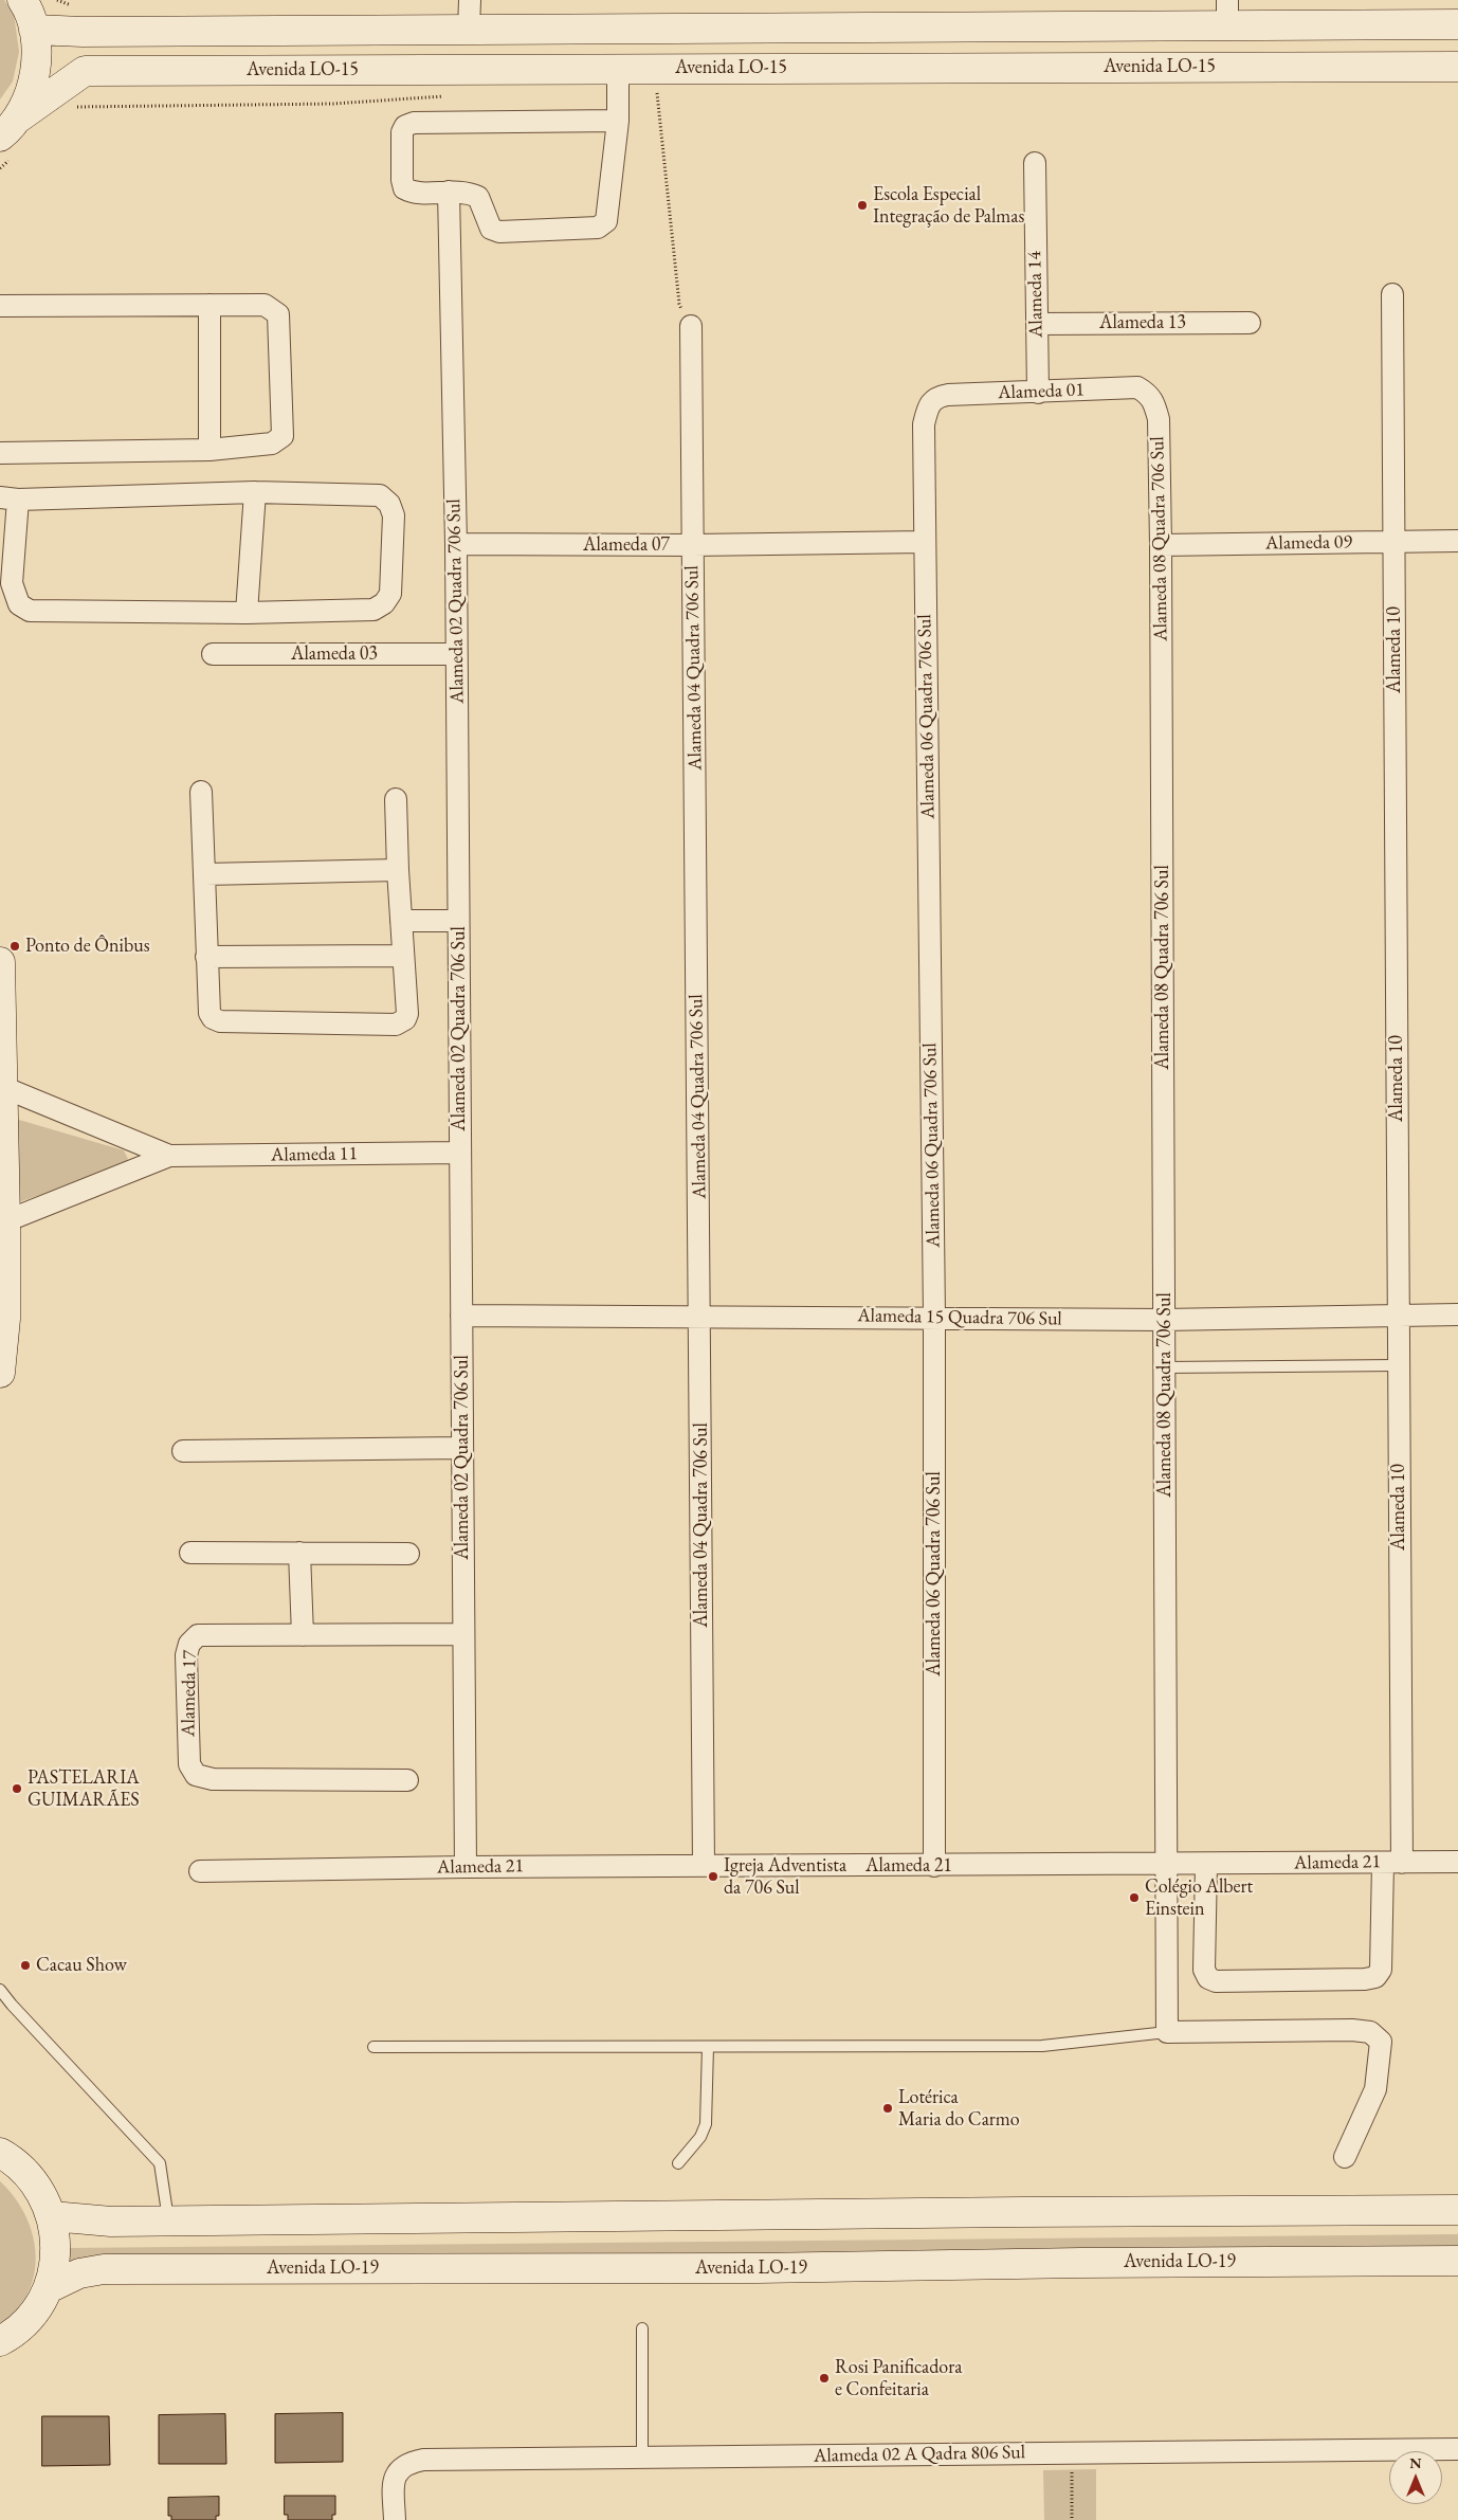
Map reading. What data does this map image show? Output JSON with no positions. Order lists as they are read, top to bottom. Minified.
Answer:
{"streets":{"street":["Avenida LO-15","Alameda 14","Alameda 13","Alameda 01","Alameda 08 Quadra 706 Sul","Alameda 09","Alameda 07","Alameda 02 Quadra 706 Sul","Alameda 10","Alameda 03","Alameda 04 Quadra 706 Sul","Alameda 06 Quadra 706 Sul","Alameda 11","Alameda 15 Quadra 706 Sul","Alameda 17","Alameda 21","Avenida LO-19","Alameda 02 A Qadra 806 Sul"]},"crossings":[["Alameda 14","Alameda 13"],["Alameda 14","Alameda 01"],["Alameda 01","Alameda 08 Quadra 706 Sul"],["Alameda 01","Alameda 06 Quadra 706 Sul"],["Alameda 08 Quadra 706 Sul","Alameda 09"],["Alameda 08 Quadra 706 Sul","Alameda 15 Quadra 706 Sul"],["Alameda 08 Quadra 706 Sul","Alameda 21"],["Alameda 09","Alameda 10"],["Alameda 07","Alameda 02 Quadra 706 Sul"],["Alameda 07","Alameda 04 Quadra 706 Sul"],["Alameda 07","Alameda 06 Quadra 706 Sul"],["Alameda 02 Quadra 706 Sul","Alameda 03"],["Alameda 02 Quadra 706 Sul","Alameda 11"],["Alameda 02 Quadra 706 Sul","Alameda 15 Quadra 706 Sul"],["Alameda 02 Quadra 706 Sul","Alameda 17"],["Alameda 02 Quadra 706 Sul","Alameda 21"],["Alameda 10","Alameda 15 Quadra 706 Sul"],["Alameda 10","Alameda 21"],["Alameda 04 Quadra 706 Sul","Alameda 15 Quadra 706 Sul"],["Alameda 04 Quadra 706 Sul","Alameda 21"],["Alameda 06 Quadra 706 Sul","Alameda 15 Quadra 706 Sul"],["Alameda 06 Quadra 706 Sul","Alameda 21"]],"places":["Escola Especial Integração de Palmas","Ponto de Ônibus","PASTELARIA GUIMARÃES","Igreja Adventista da 706 Sul","Colégio Albert Einstein","Cacau Show","Lotérica Maria do Carmo","Rosi Panificadora e Confeitaria"],"north":"top"}
